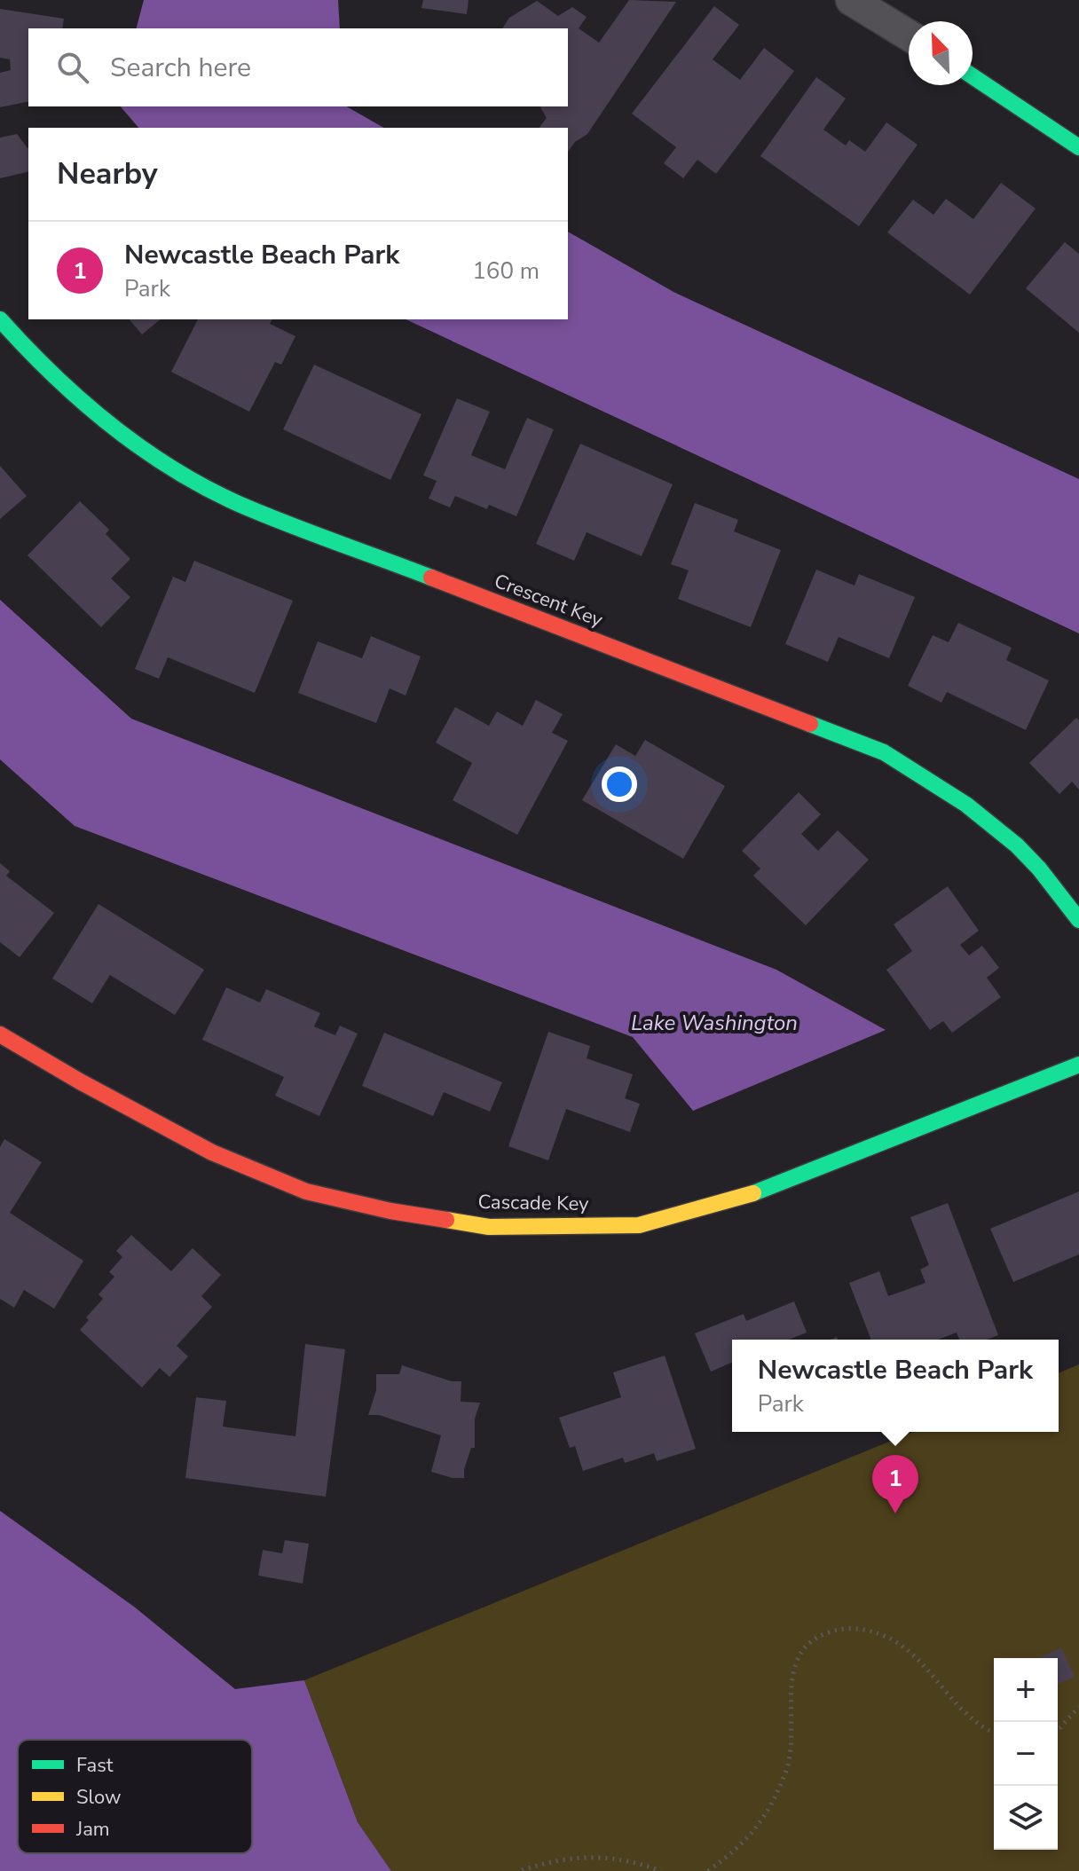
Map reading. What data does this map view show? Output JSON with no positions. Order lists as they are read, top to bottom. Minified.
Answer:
{"streets":{"street":["Crescent Key","Cascade Key"]},"water":["Lake Washington"],"legend":["Fast","Slow","Jam"],"north":"top left","page":{"search":"Search here","heading":"Nearby","list":[{"mark":"1","name":"Newcastle Beach Park","note":"Park","value":"160 m"}],"popup":["Newcastle Beach Park","Park"],"pins":"1","map_buttons":["+","−"]}}
